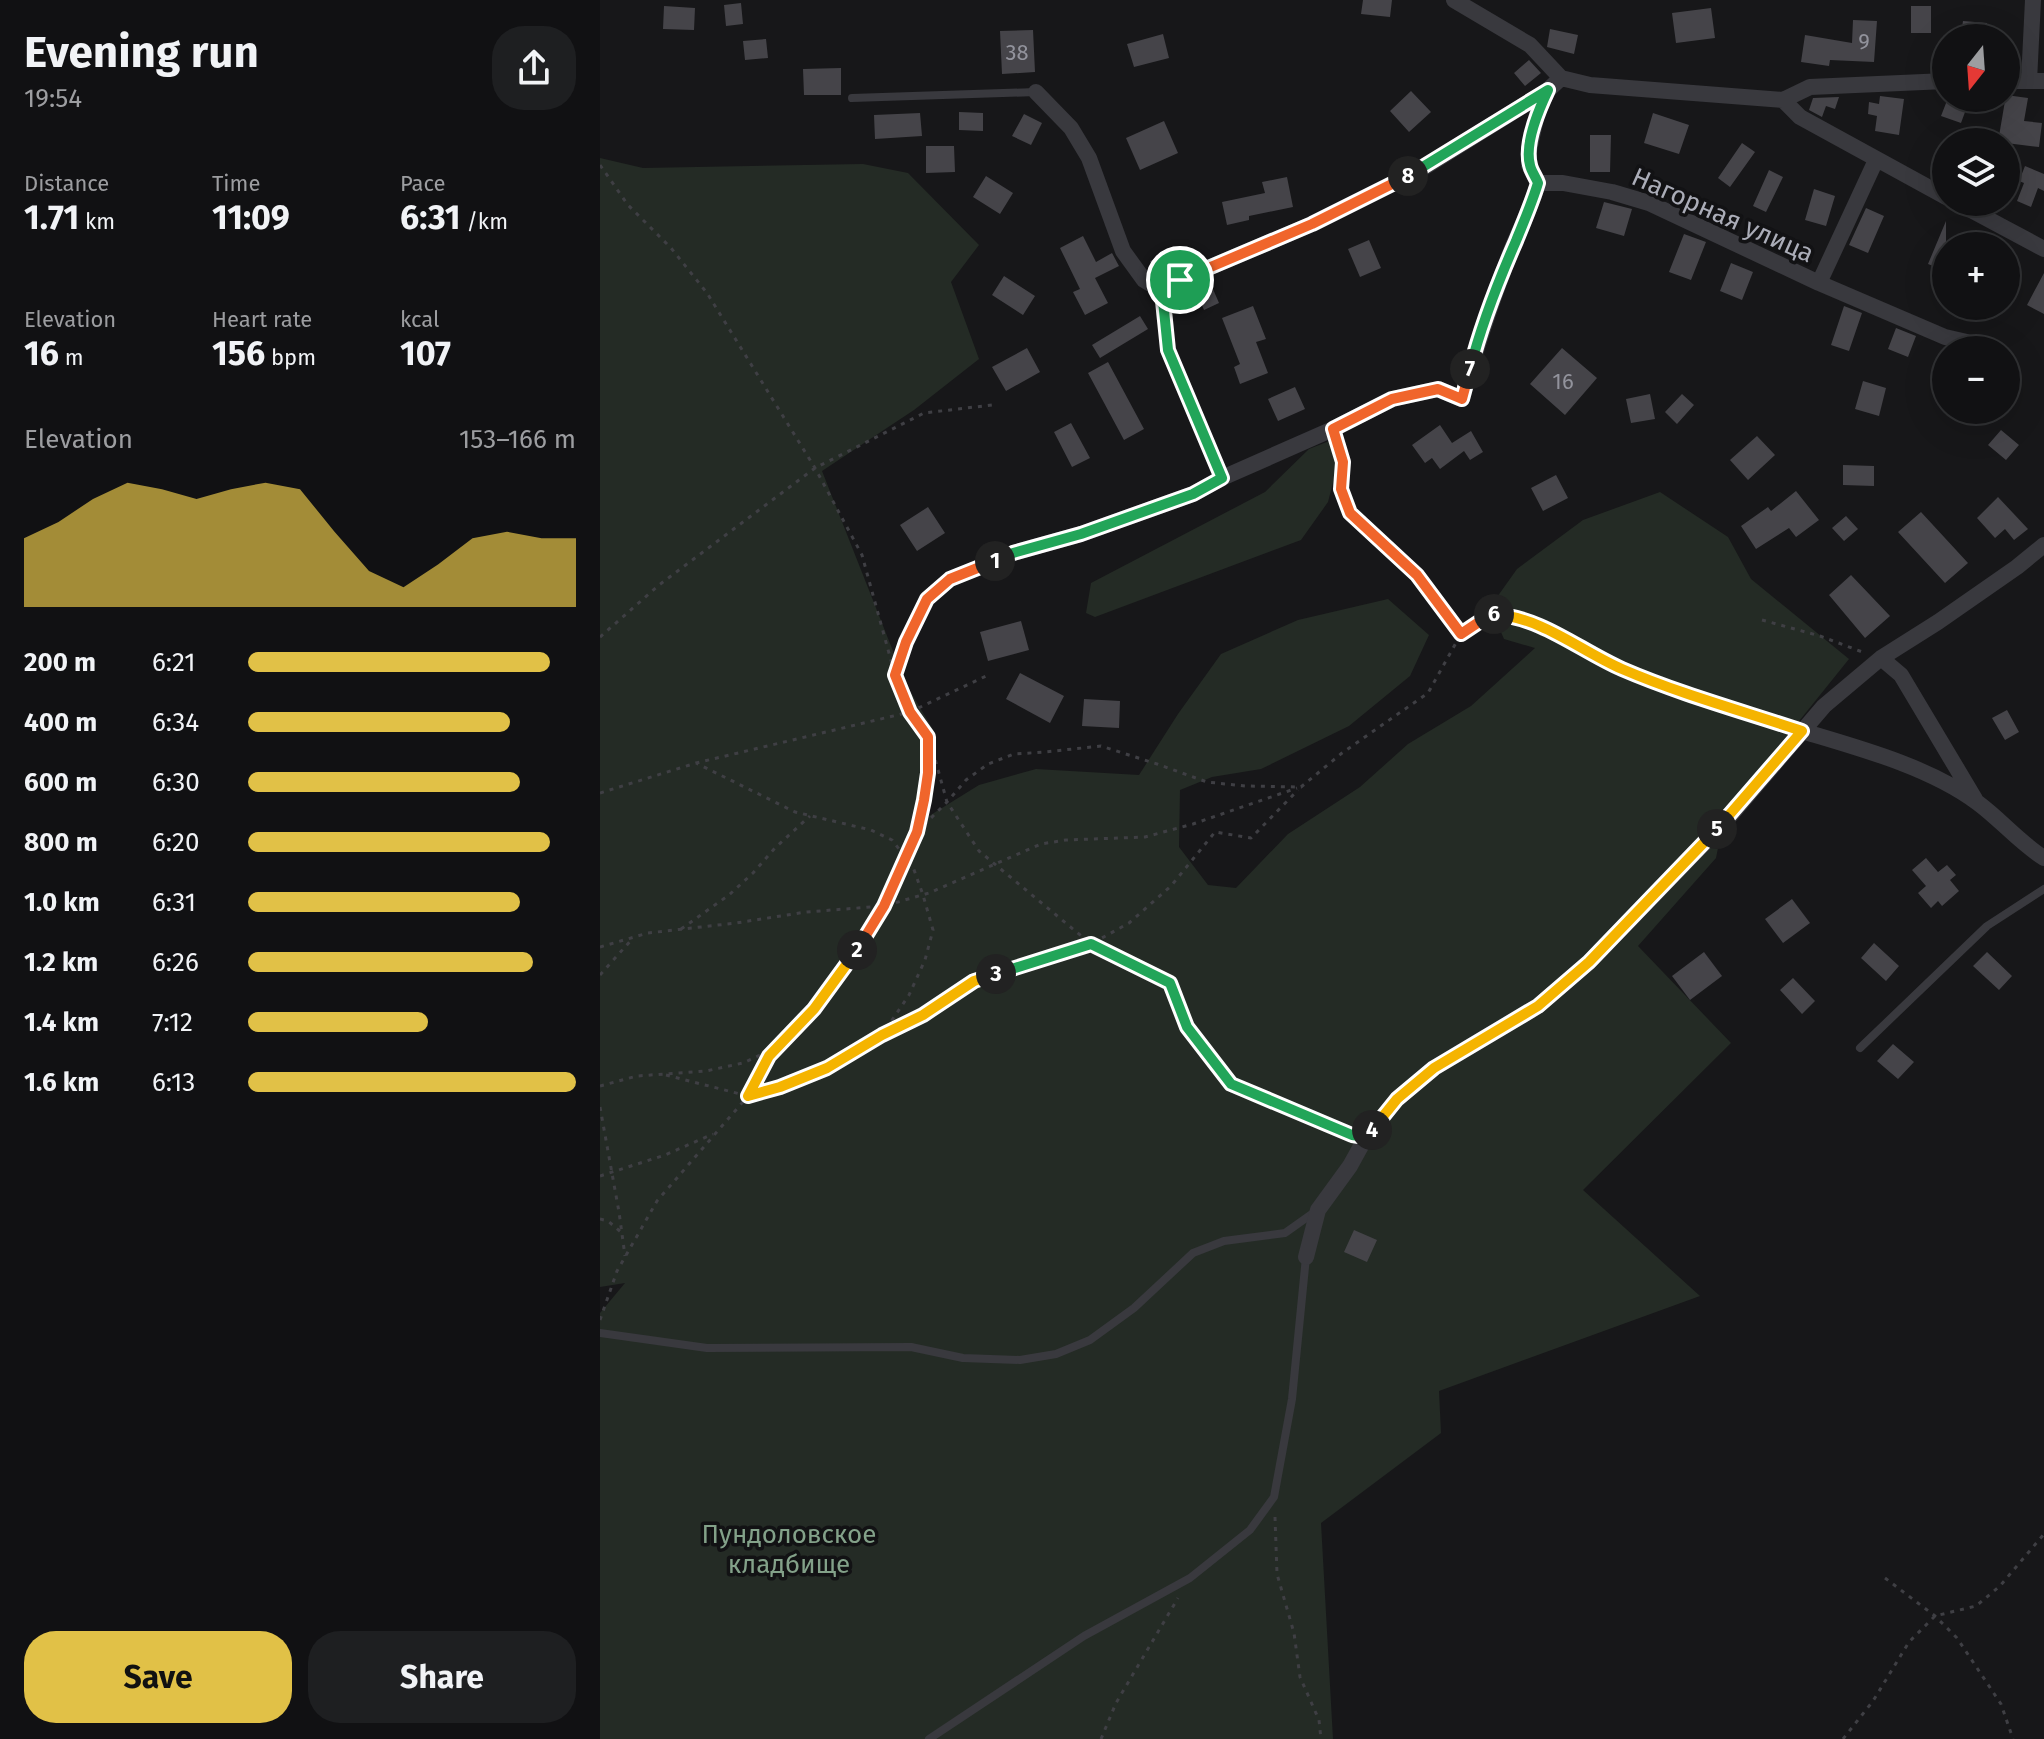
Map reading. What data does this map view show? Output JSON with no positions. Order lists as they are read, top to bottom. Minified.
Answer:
{"streets":{"street":["Нагорная улица"]},"parks":["Пундоловское кладбище"],"house_numbers":["9","38","16"],"north":"bottom","page":{"heading":["Evening run","19:54"],"map_buttons":["+","−"],"stats":[["Distance","1.71 km"],["Time","11:09"],["Pace","6:31 /km"],["Elevation","16 m"],["Heart rate","156 bpm"],["kcal","107"]],"pins":["8","7","1","6","5","2","3","4"],"chart":["Elevation","153–166 m"],"list":[{"name":"200 m","note":"6:21"},{"name":"400 m","note":"6:34"},{"name":"600 m","note":"6:30"},{"name":"800 m","note":"6:20"},{"name":"1.0 km","note":"6:31"},{"name":"1.2 km","note":"6:26"},{"name":"1.4 km","note":"7:12"},{"name":"1.6 km","note":"6:13"}],"buttons":["Save","Share"]}}
